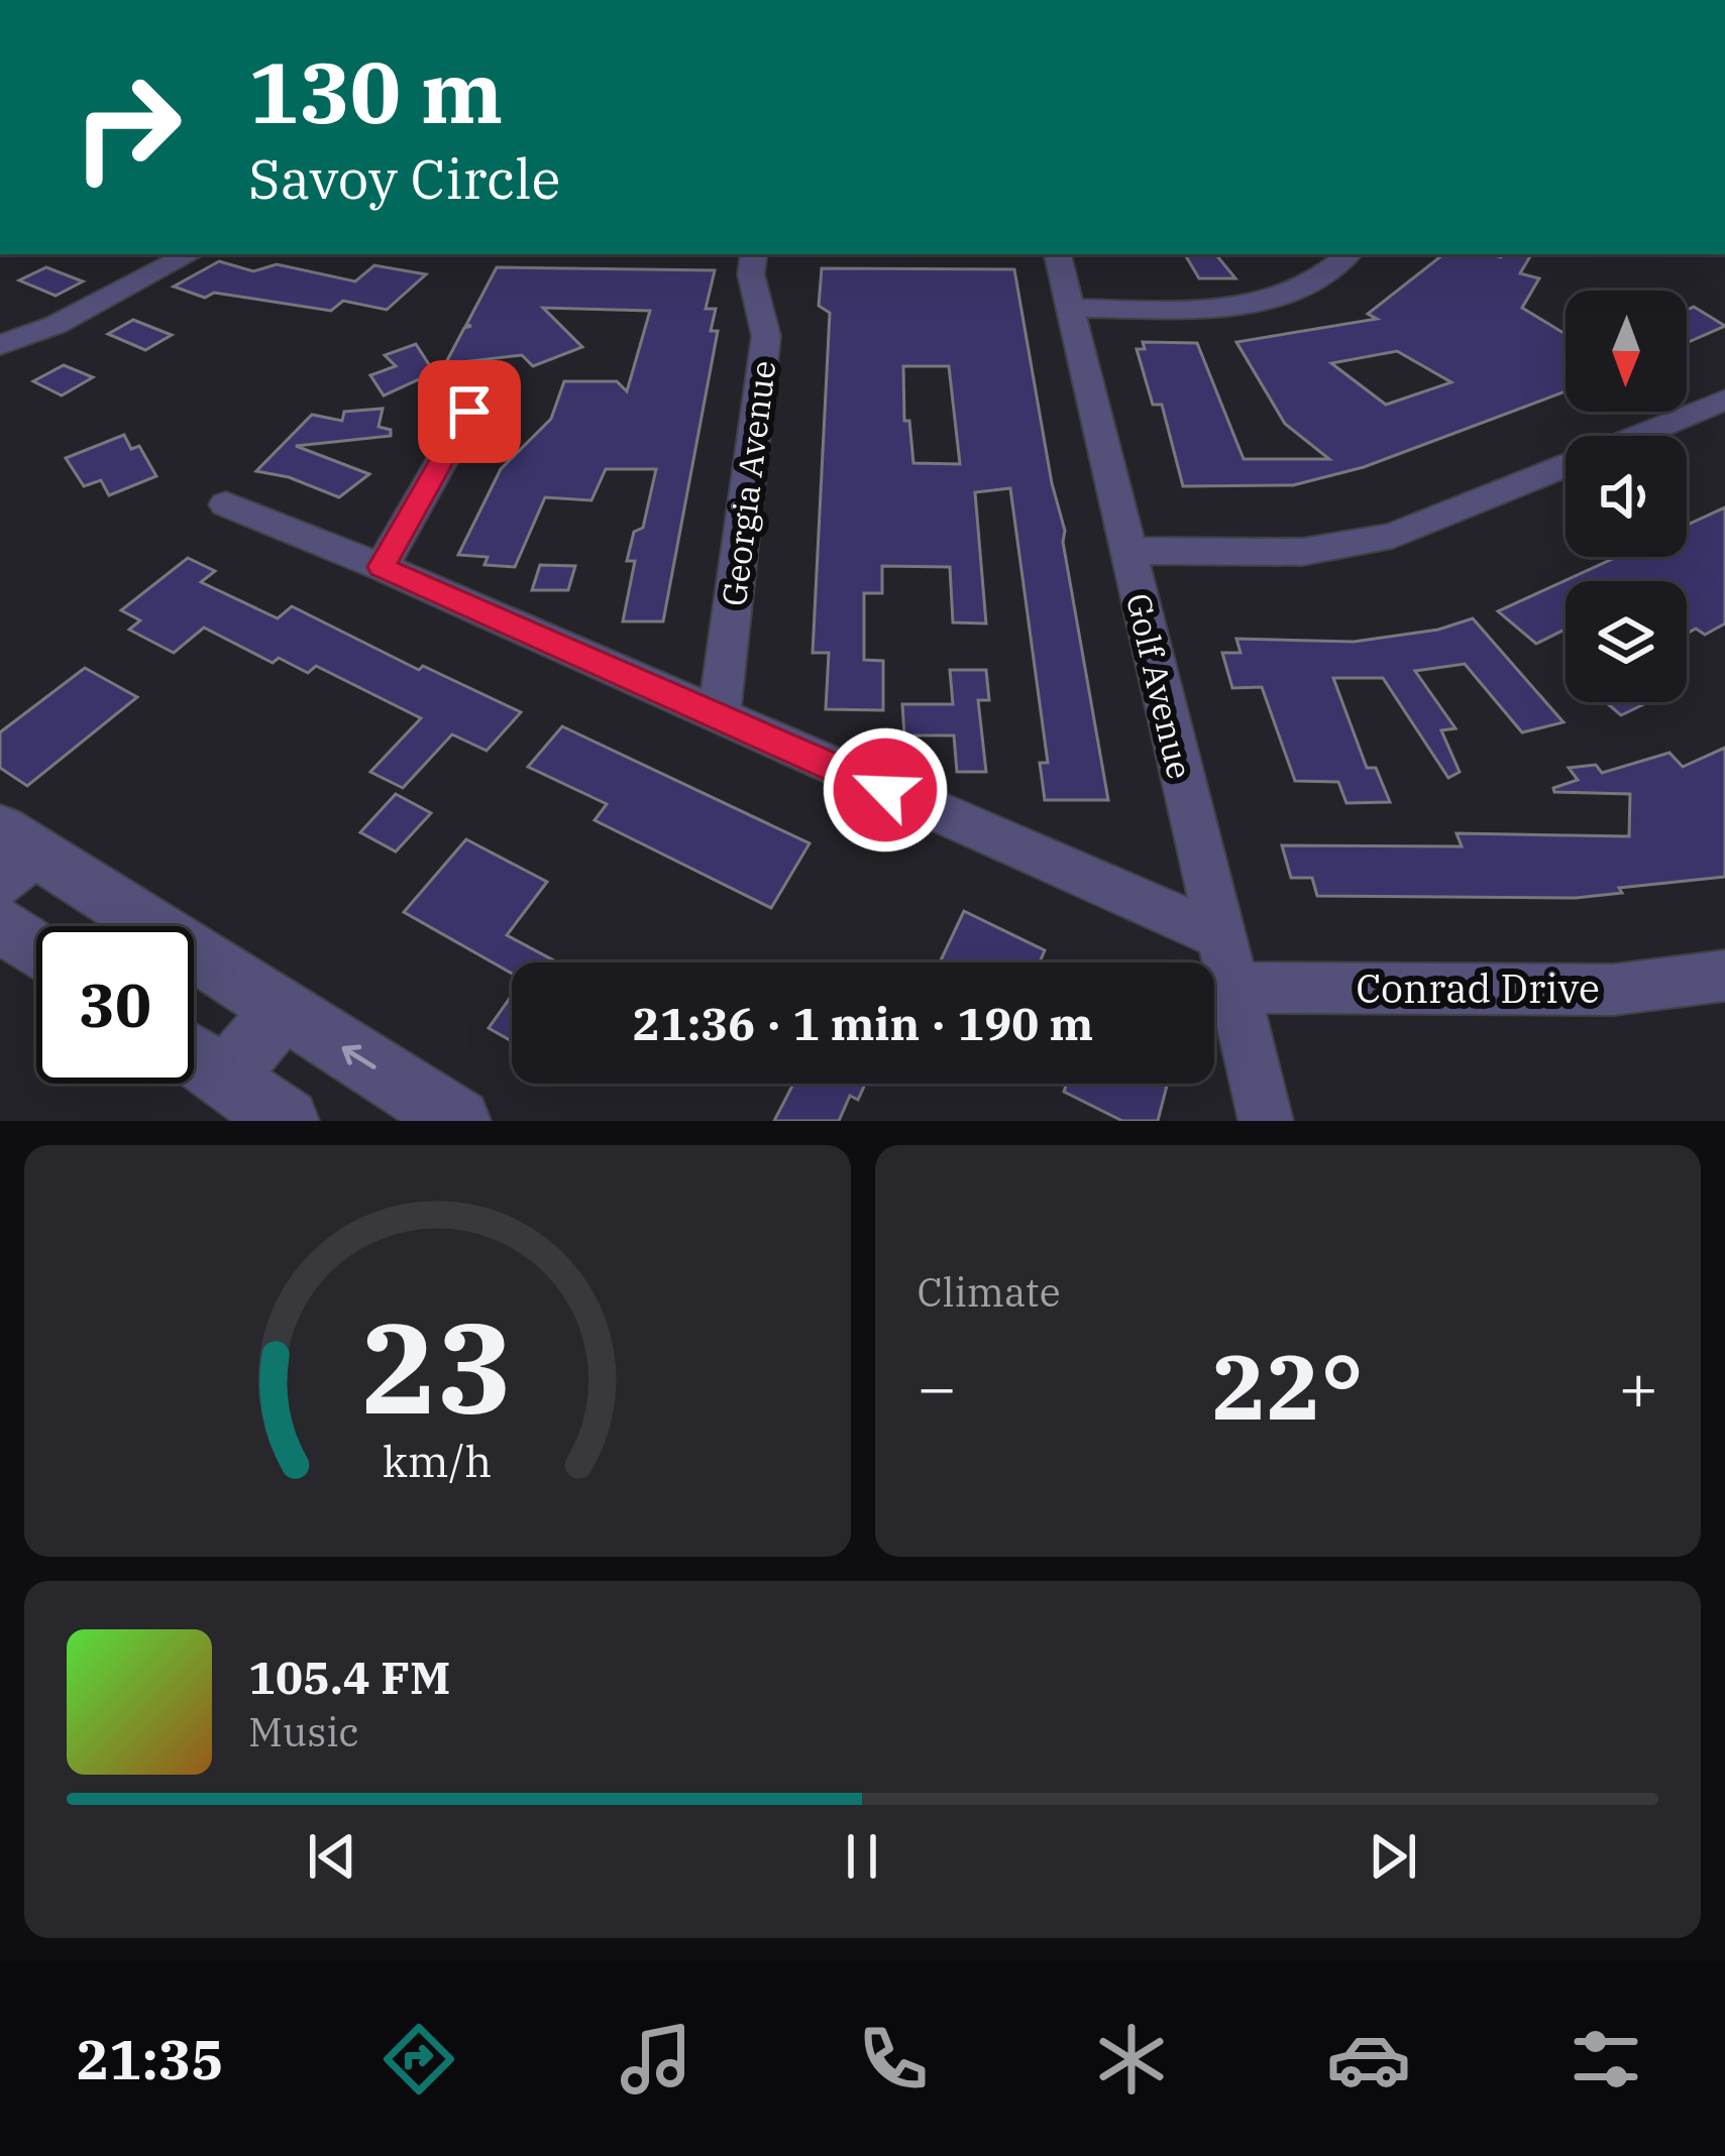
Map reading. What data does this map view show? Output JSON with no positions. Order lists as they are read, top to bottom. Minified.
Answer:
{"streets":{"street":["Georgia Avenue","Golf Avenue","Conrad Drive"]},"crossings":[["Golf Avenue","Conrad Drive"]],"north":"bottom","page":{"turn":["130 m","Savoy Circle"],"limit":"30","trip":"21:36 · 1 min · 190 m","tile":"Climate","heat":["−","22°","+"],"song":["105.4 FM","Music"],"tabs":"21:35","gauge":["23","km/h"]}}
